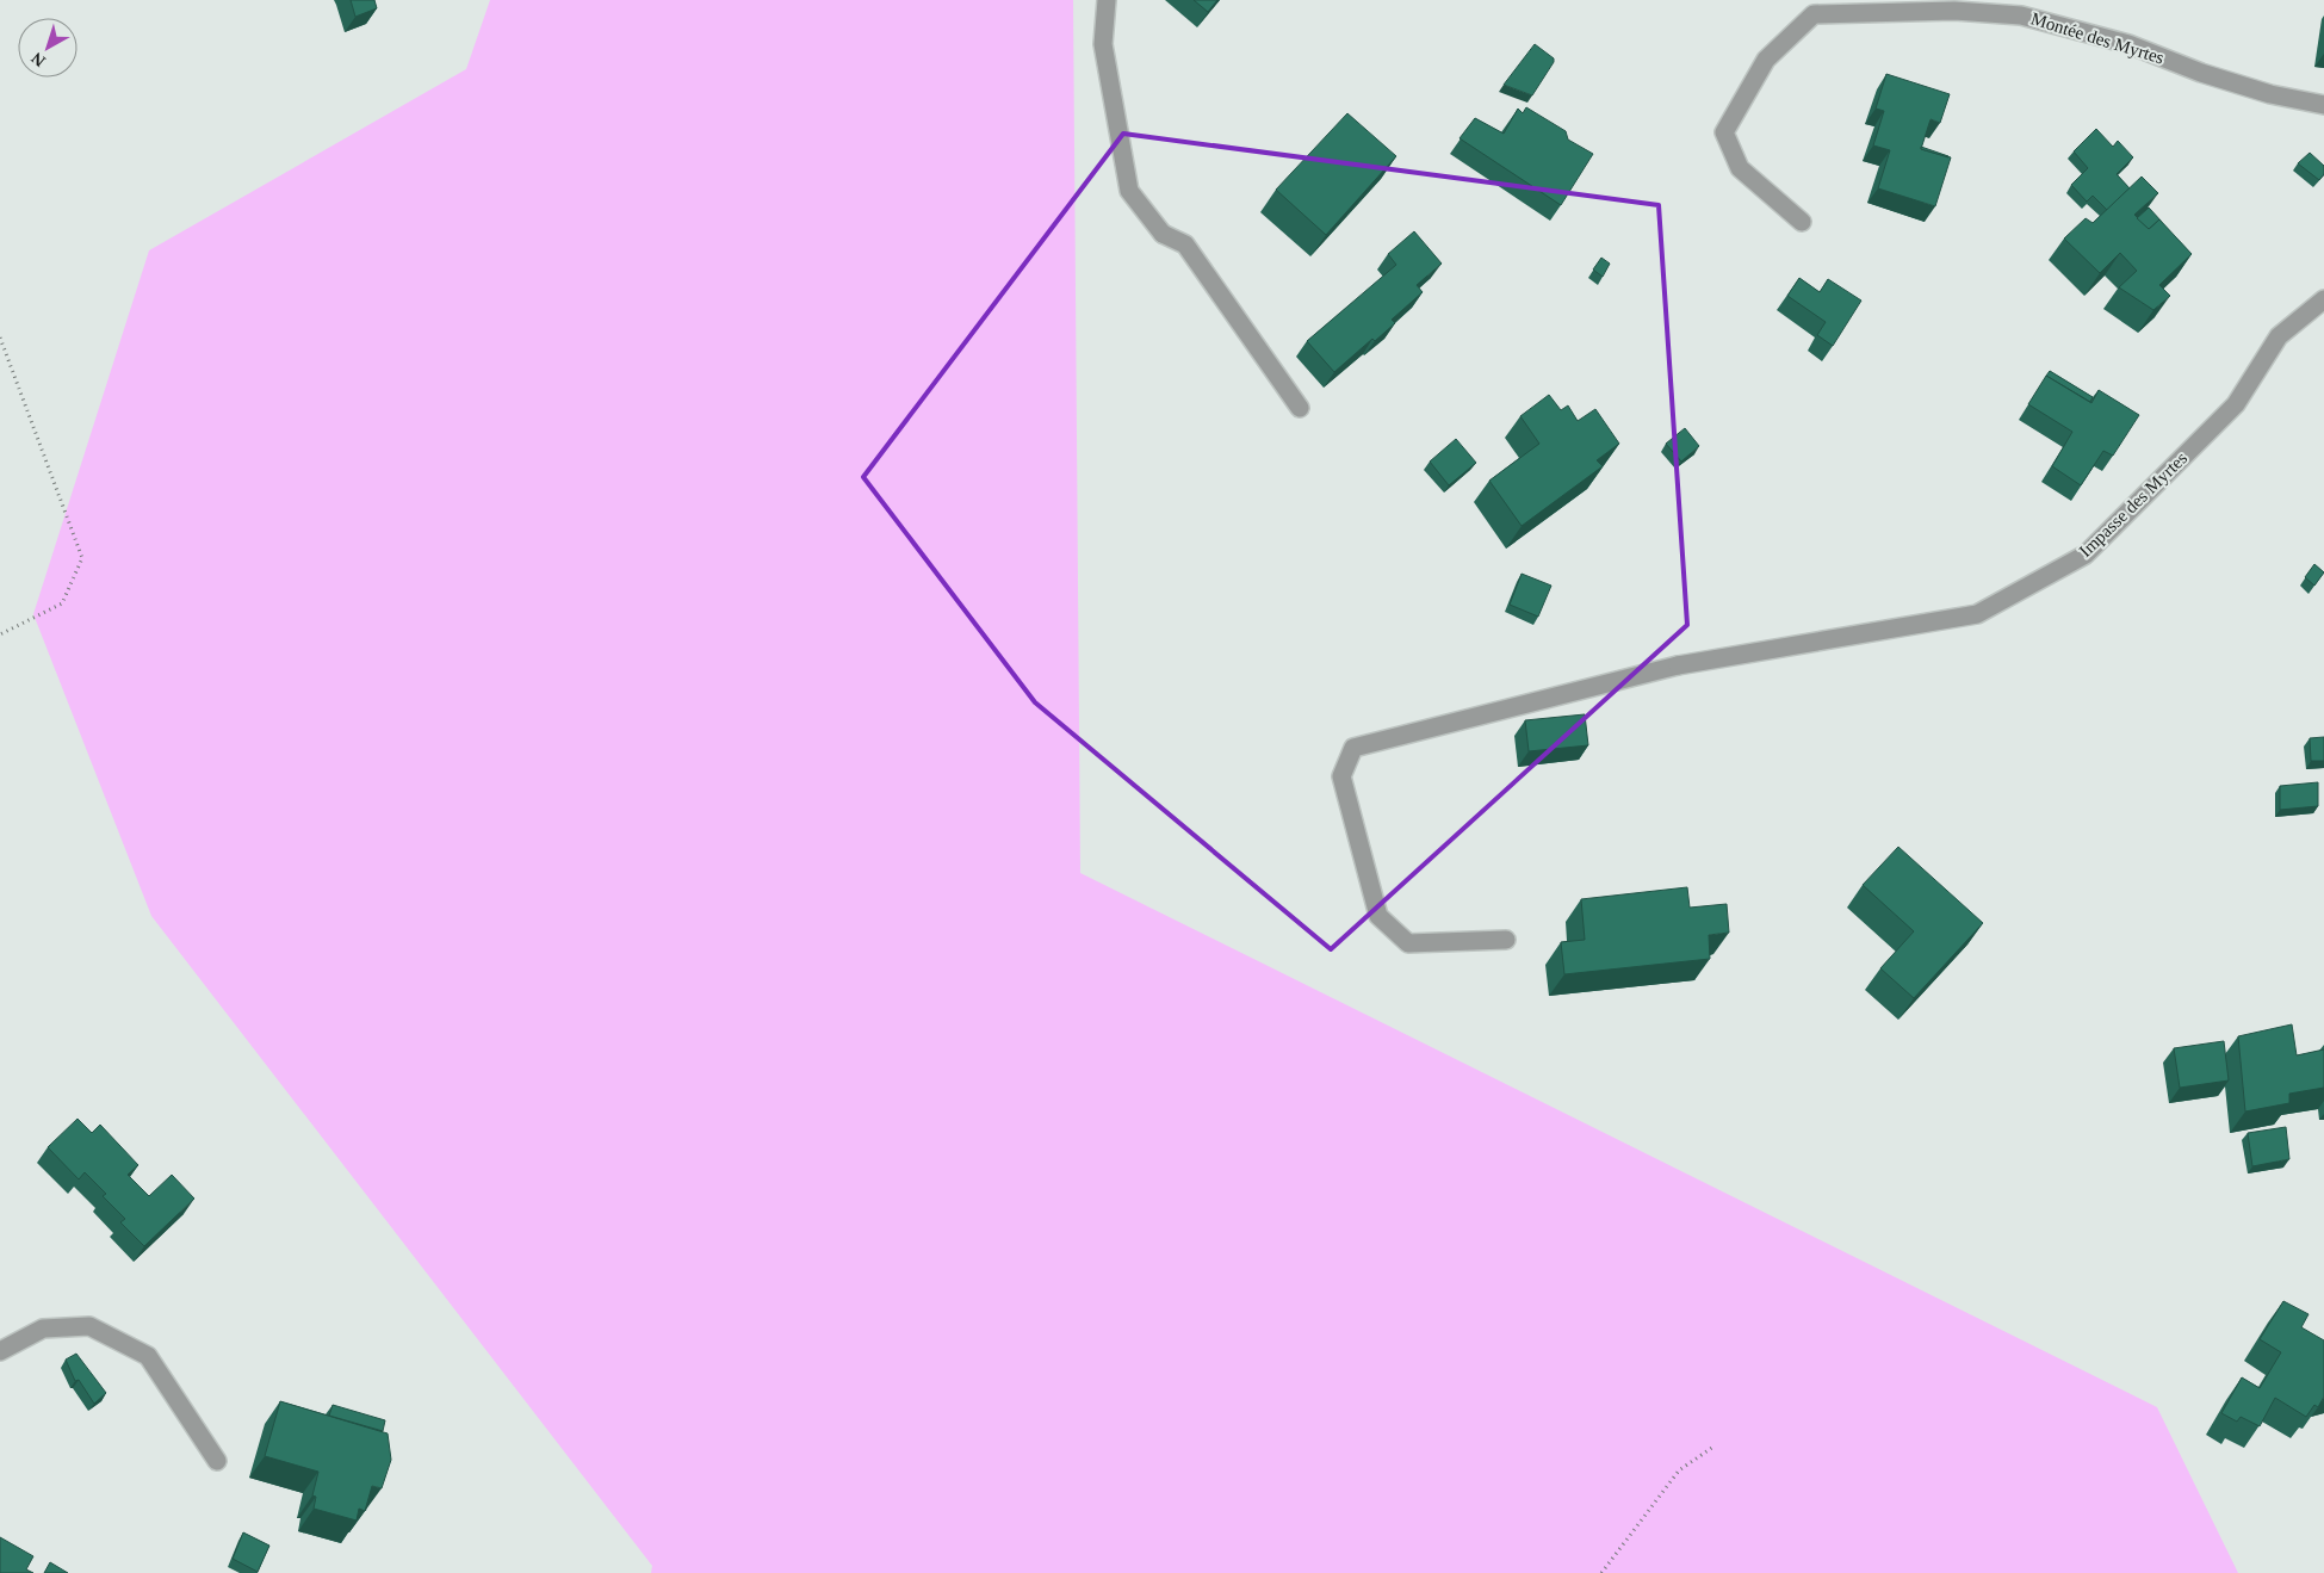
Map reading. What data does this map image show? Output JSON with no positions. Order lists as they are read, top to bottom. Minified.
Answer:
{"streets":{"street":["Montée des Myrtes","Impasse des Myrtes"]},"north":"bottom left"}
